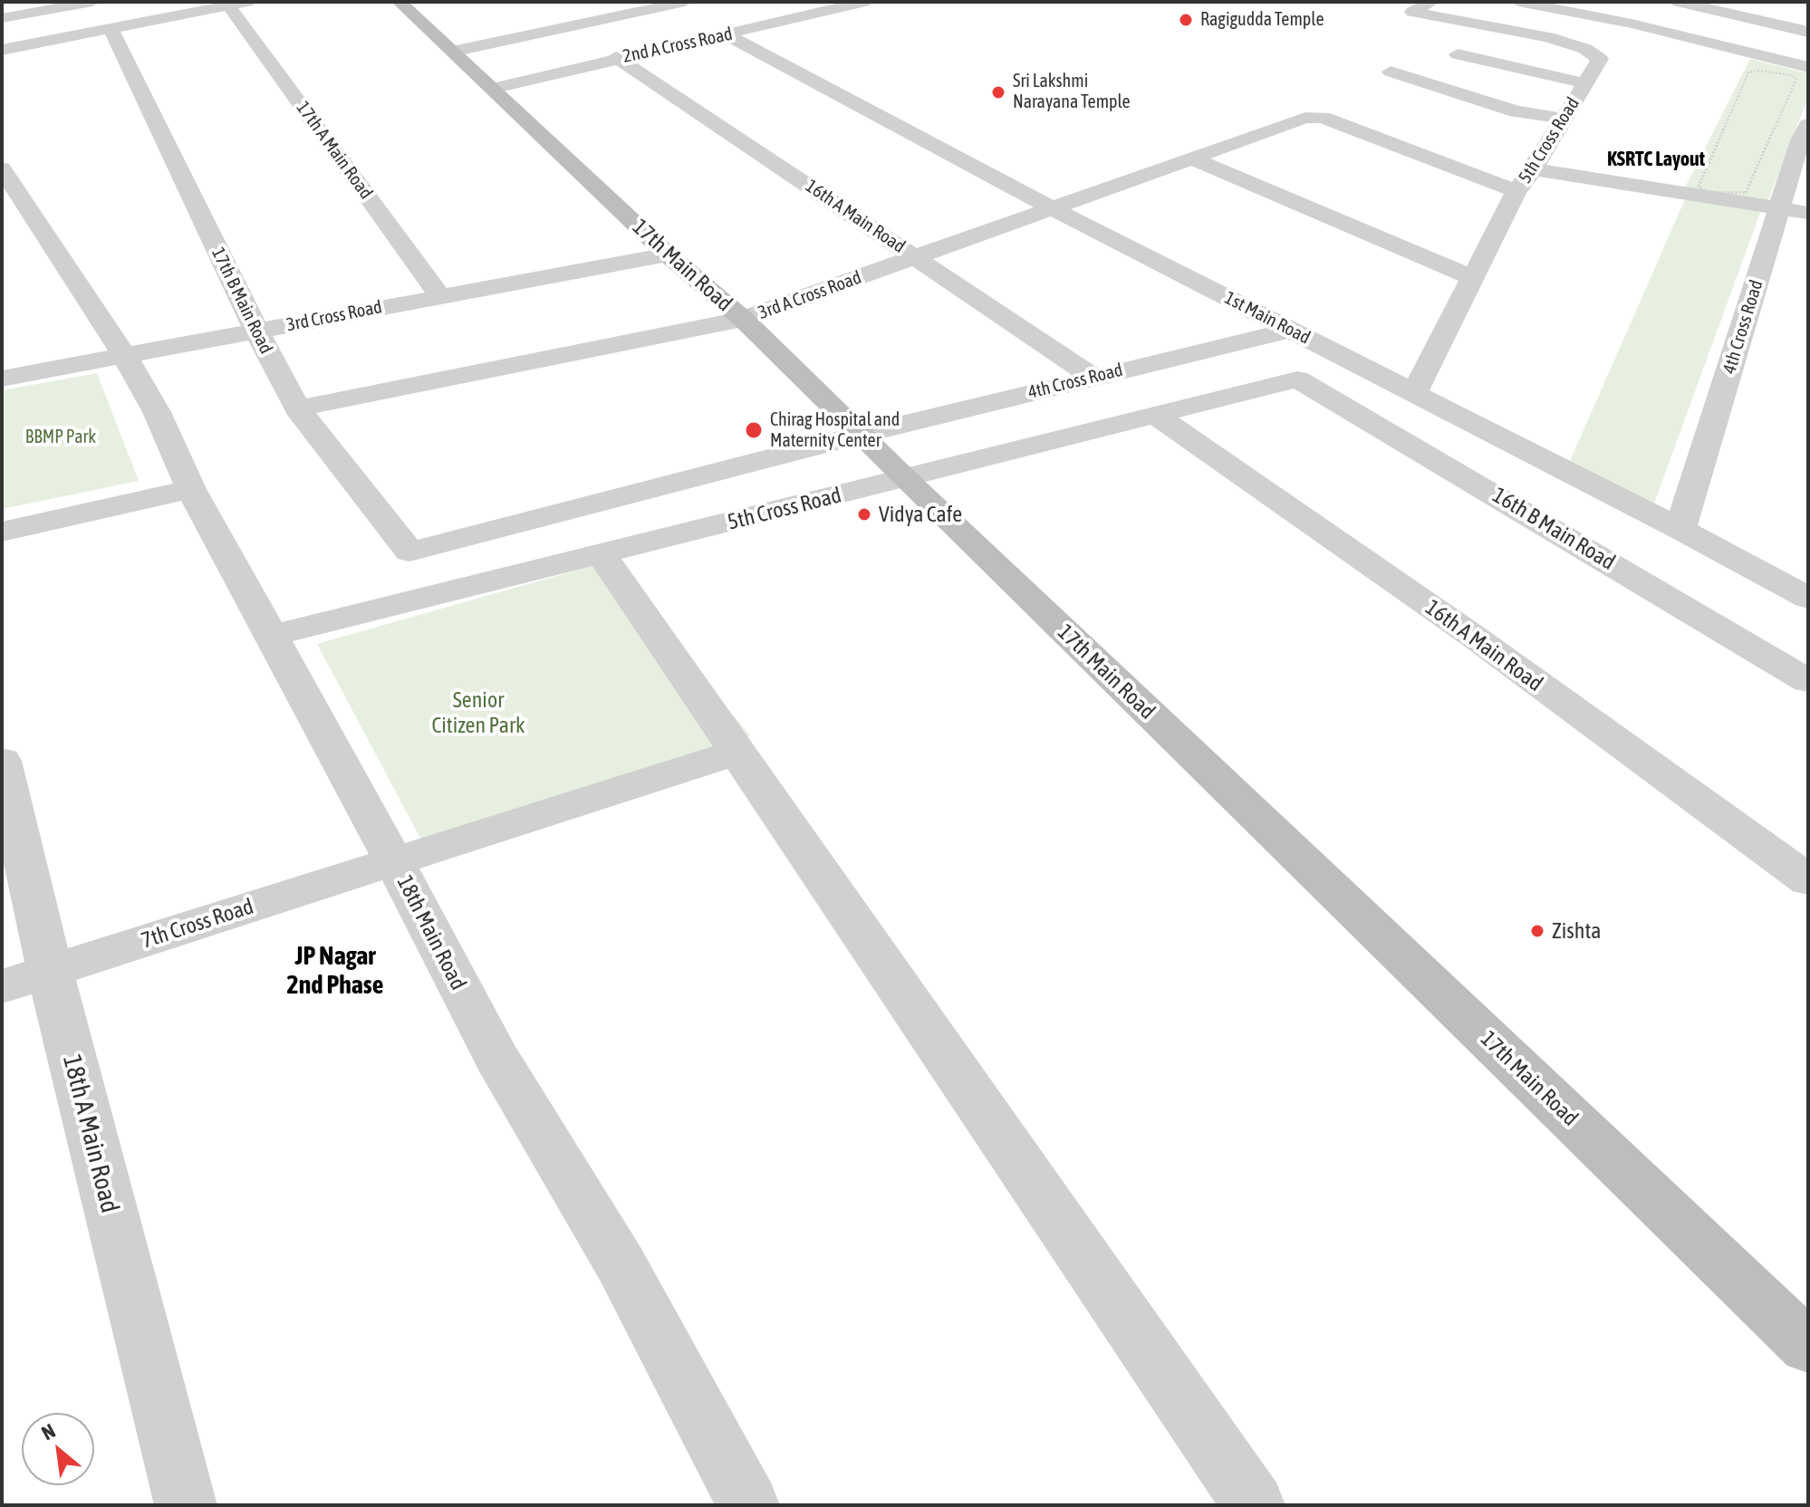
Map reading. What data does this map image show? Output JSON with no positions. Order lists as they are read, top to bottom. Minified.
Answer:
{"streets":{"street":["2nd A Cross Road","5th Cross Road","17th A Main Road","16th A Main Road","17th Main Road","3rd A Cross Road","17th B Main Road","3rd Cross Road","1st Main Road","4th Cross Road","16th B Main Road","7th Cross Road","18th Main Road","18th A Main Road"]},"crossings":[["2nd A Cross Road","16th A Main Road"],["2nd A Cross Road","17th Main Road"],["2nd A Cross Road","1st Main Road"],["5th Cross Road","16th A Main Road"],["5th Cross Road","17th Main Road"],["5th Cross Road","3rd A Cross Road"],["5th Cross Road","1st Main Road"],["5th Cross Road","16th B Main Road"],["5th Cross Road","18th Main Road"],["17th A Main Road","3rd Cross Road"],["16th A Main Road","3rd A Cross Road"],["16th A Main Road","4th Cross Road"],["17th Main Road","3rd A Cross Road"],["17th Main Road","3rd Cross Road"],["17th Main Road","4th Cross Road"],["3rd A Cross Road","17th B Main Road"],["3rd A Cross Road","1st Main Road"],["17th B Main Road","3rd Cross Road"],["17th B Main Road","4th Cross Road"],["3rd Cross Road","18th Main Road"],["1st Main Road","4th Cross Road"],["7th Cross Road","18th Main Road"],["7th Cross Road","18th A Main Road"]],"districts":["KSRTC Layout","JP Nagar 2nd Phase"],"parks":["BBMP Park","Senior Citizen Park"],"places":["Ragigudda Temple","Sri Lakshmi Narayana Temple","Chirag Hospital and Maternity Center","Vidya Cafe","Zishta"],"north":"top left"}
